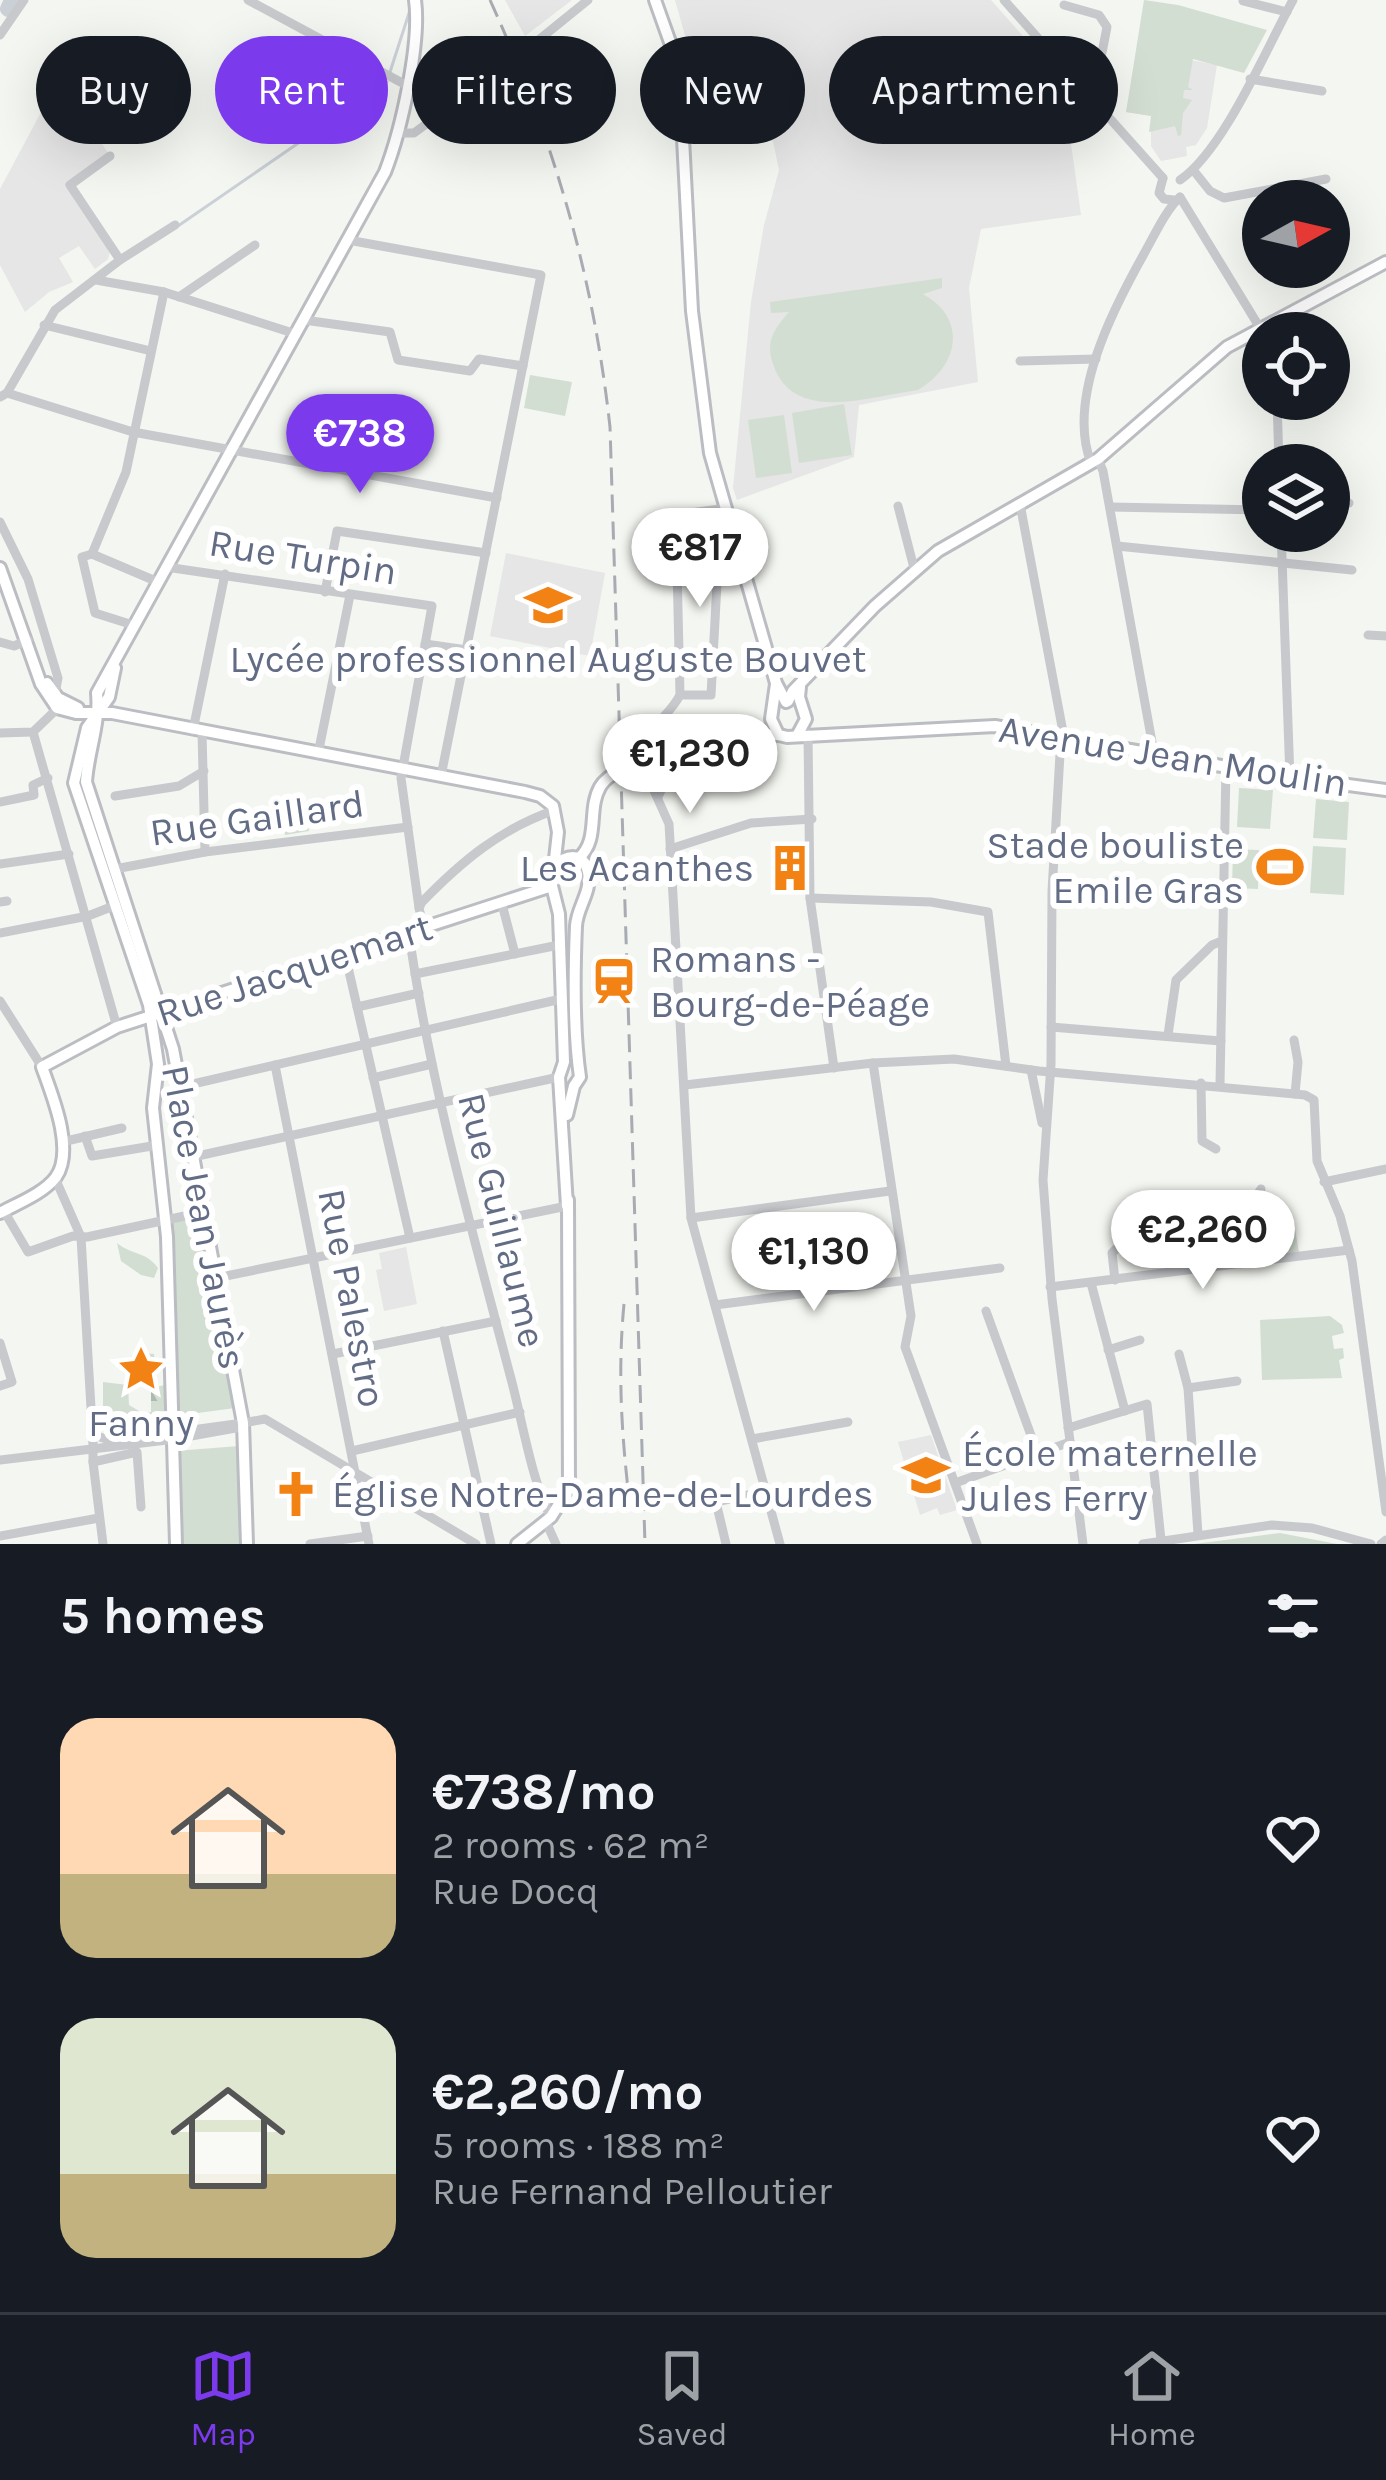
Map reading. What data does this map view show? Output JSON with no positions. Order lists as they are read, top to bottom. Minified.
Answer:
{"streets":{"main road":["Avenue Jean Moulin","Rue Jacquemart","Place Jean Jaurès"],"street":["Rue Turpin","Rue Gaillard","Rue Guillaume","Rue Palestro"]},"crossings":[["Rue Gaillard","Place Jean Jaurès"],["Rue Jacquemart","Place Jean Jaurès"],["Rue Jacquemart","Rue Guillaume"]],"places":{"school or university":["Lycée professionnel Auguste Bouvet","École maternelle Jules Ferry"],"sports":["Stade bouliste Emile Gras"],"building":["Les Acanthes"],"station":["Romans - Bourg-de-Péage"],"place":["Fanny"],"church":["Église Notre-Dame-de-Lourdes"]},"north":"right","page":{"chip":["Buy","Rent","Filters","New","Apartment"],"price":["€738","€817","€1,230","€2,260","€1,130"],"heading":"5 homes","list":[{"name":"€738/mo","note":"2 rooms · 62 m² · Rue Docq"},{"name":"€2,260/mo","note":"5 rooms · 188 m² · Rue Fernand Pelloutier"}],"tabs":["Map","Saved","Home"]}}
